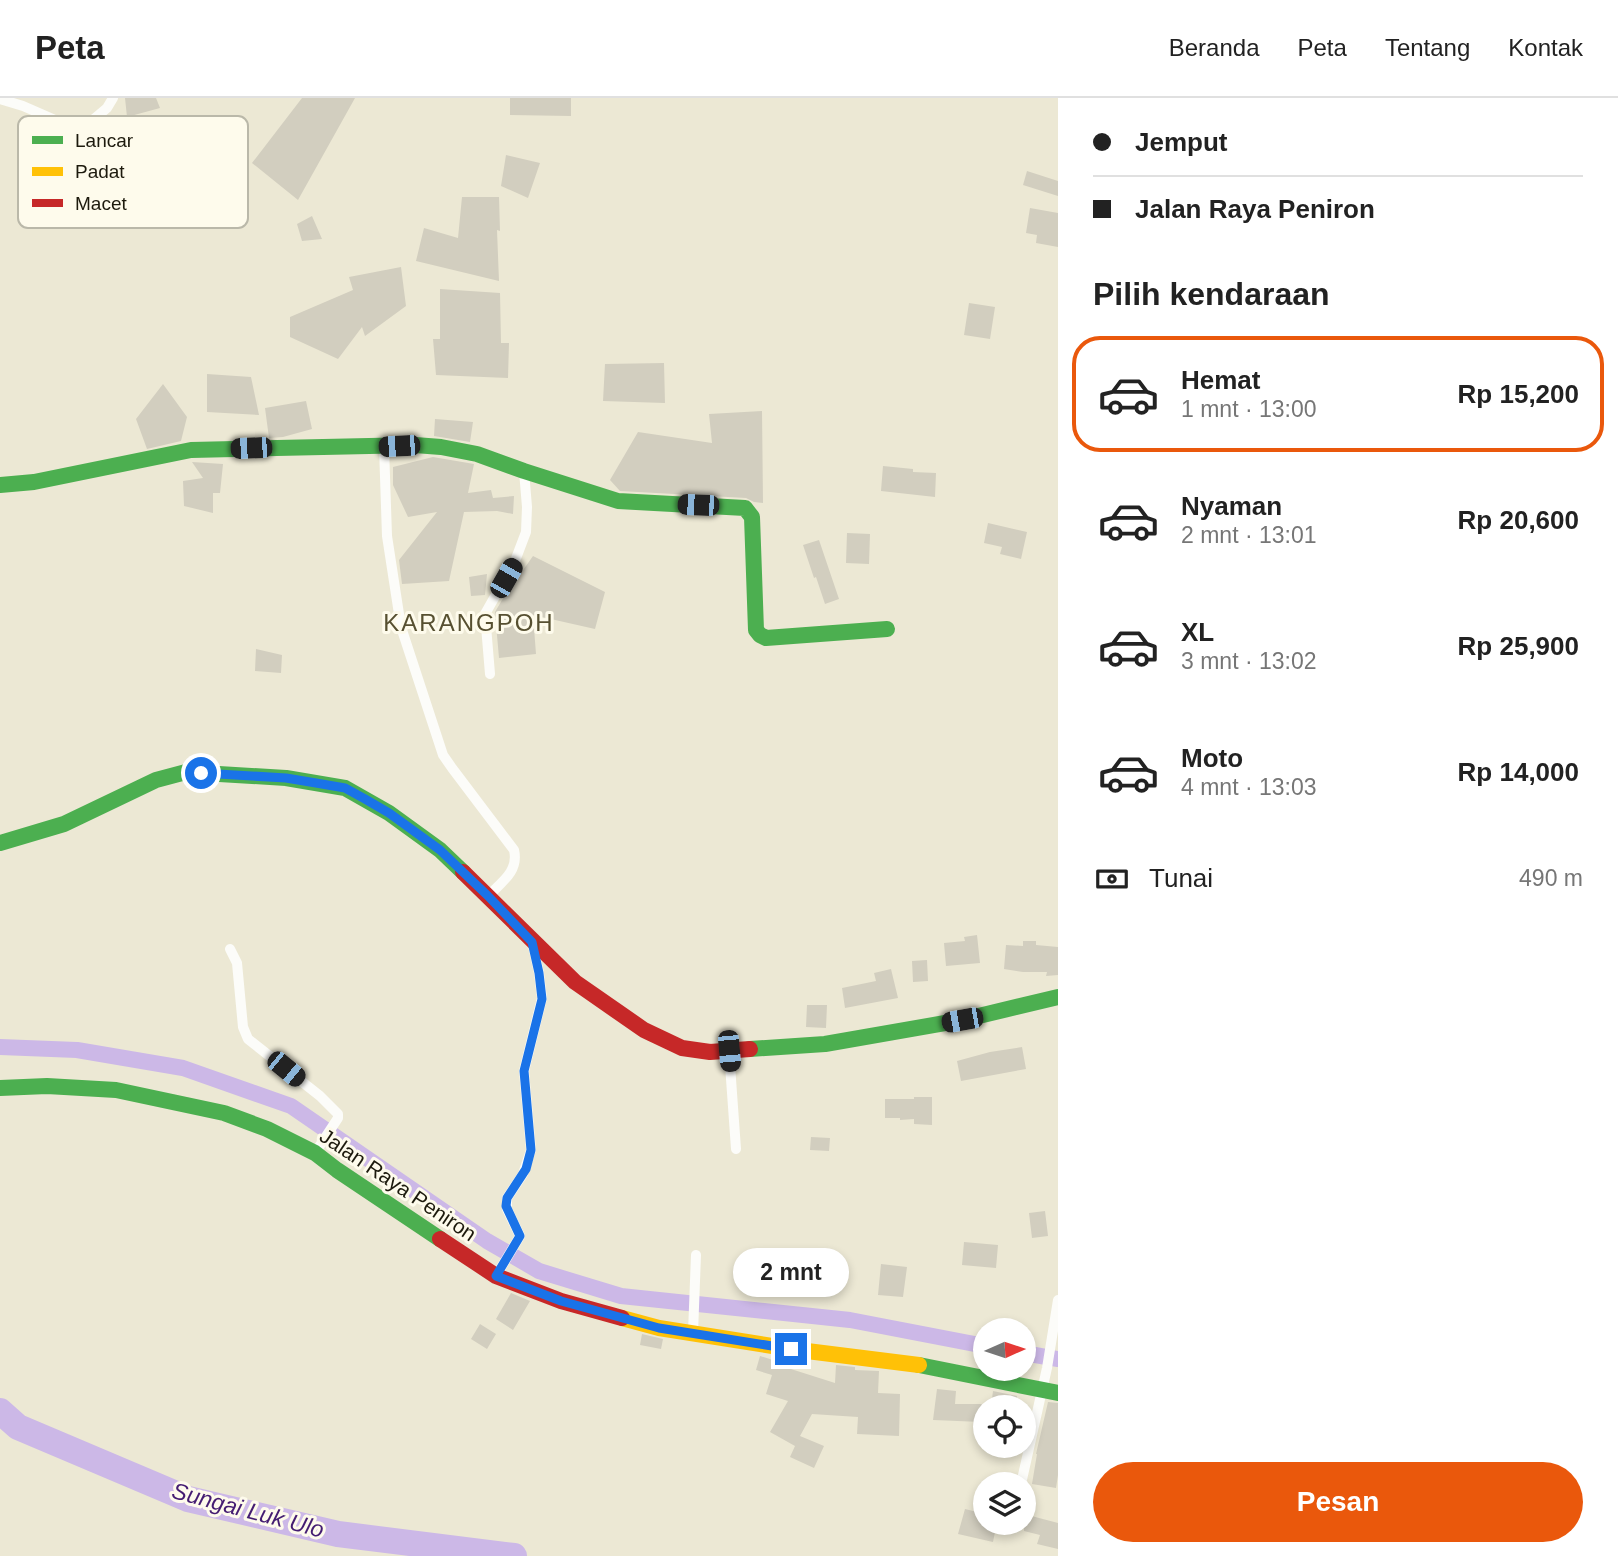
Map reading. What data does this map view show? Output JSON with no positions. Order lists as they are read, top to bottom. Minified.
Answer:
{"streets":{"street":["Jalan Raya Peniron"]},"districts":["KARANGPOH"],"water":["Sungai Luk Ulo"],"legend":["Lancar","Padat","Macet"],"north":"right","page":{"header":"Peta","nav":["Beranda","Peta","Tentang","Kontak"],"banner":["Jemput","Jalan Raya Peniron"],"heading":"Pilih kendaraan","list":[{"name":"Hemat","note":"1 mnt · 13:00","value":"Rp 15,200"},{"name":"Nyaman","note":"2 mnt · 13:01","value":"Rp 20,600"},{"name":"XL","note":"3 mnt · 13:02","value":"Rp 25,900"},{"name":"Moto","note":"4 mnt · 13:03","value":"Rp 14,000"}],"pay":["Tunai","490 m"],"bubble":"2 mnt","buttons":"Pesan"}}
